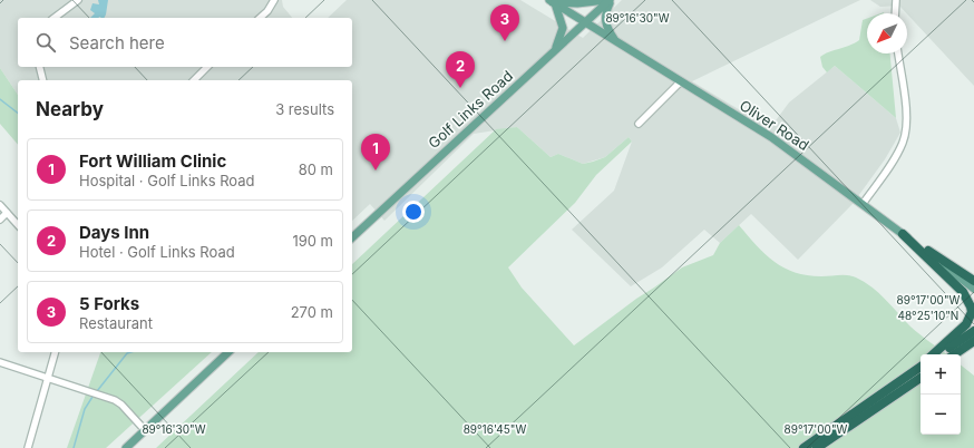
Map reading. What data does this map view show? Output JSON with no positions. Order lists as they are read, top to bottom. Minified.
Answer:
{"streets":{"main road":["Golf Links Road","Oliver Road"]},"crossings":[["Golf Links Road","Oliver Road"]],"north":"bottom left","page":{"pins":["3","2","1"],"search":"Search here","heading":["Nearby","3 results"],"list":[{"mark":"1","name":"Fort William Clinic","note":"Hospital · Golf Links Road","value":"80 m"},{"mark":"2","name":"Days Inn","note":"Hotel · Golf Links Road","value":"190 m"},{"mark":"3","name":"5 Forks","note":"Restaurant","value":"270 m"}],"map_buttons":["+","−"]},"coordinates":["89°16'30\"W","89°17'00\"W","48°25'10\"N","89°16'45\"W"]}
